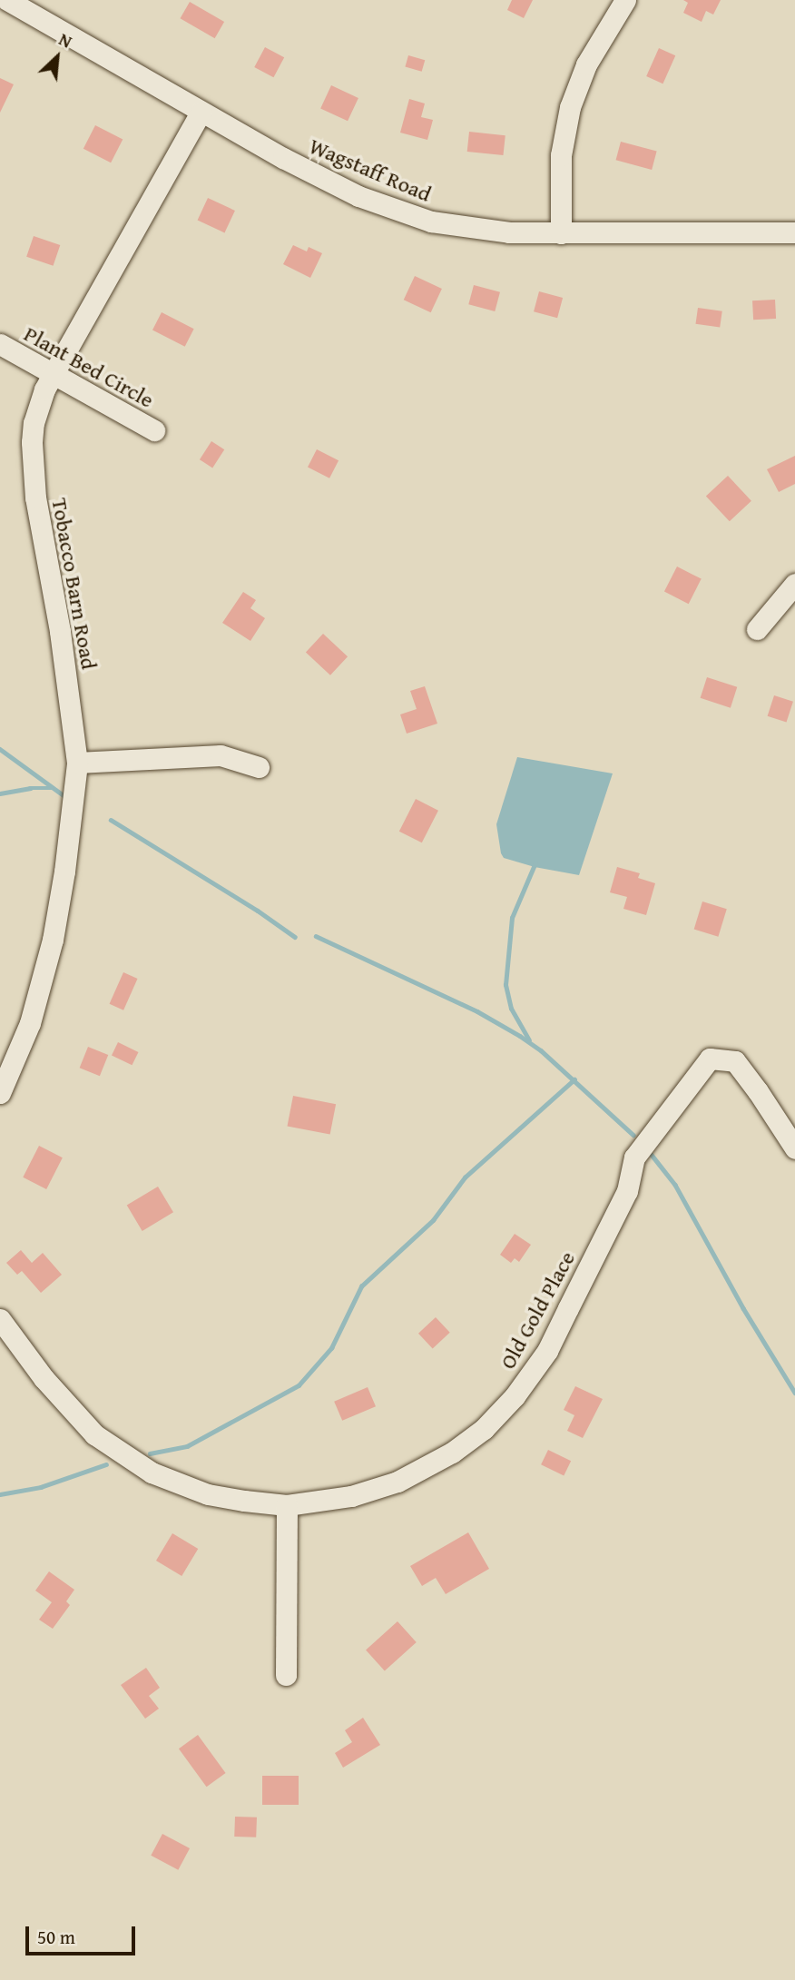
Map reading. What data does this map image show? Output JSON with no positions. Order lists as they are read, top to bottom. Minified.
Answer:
{"streets":{"street":["Wagstaff Road","Plant Bed Circle","Tobacco Barn Road","Old Gold Place"]},"crossings":[["Wagstaff Road","Tobacco Barn Road"],["Plant Bed Circle","Tobacco Barn Road"]],"scale_bar":"50 m","north":"top right"}
